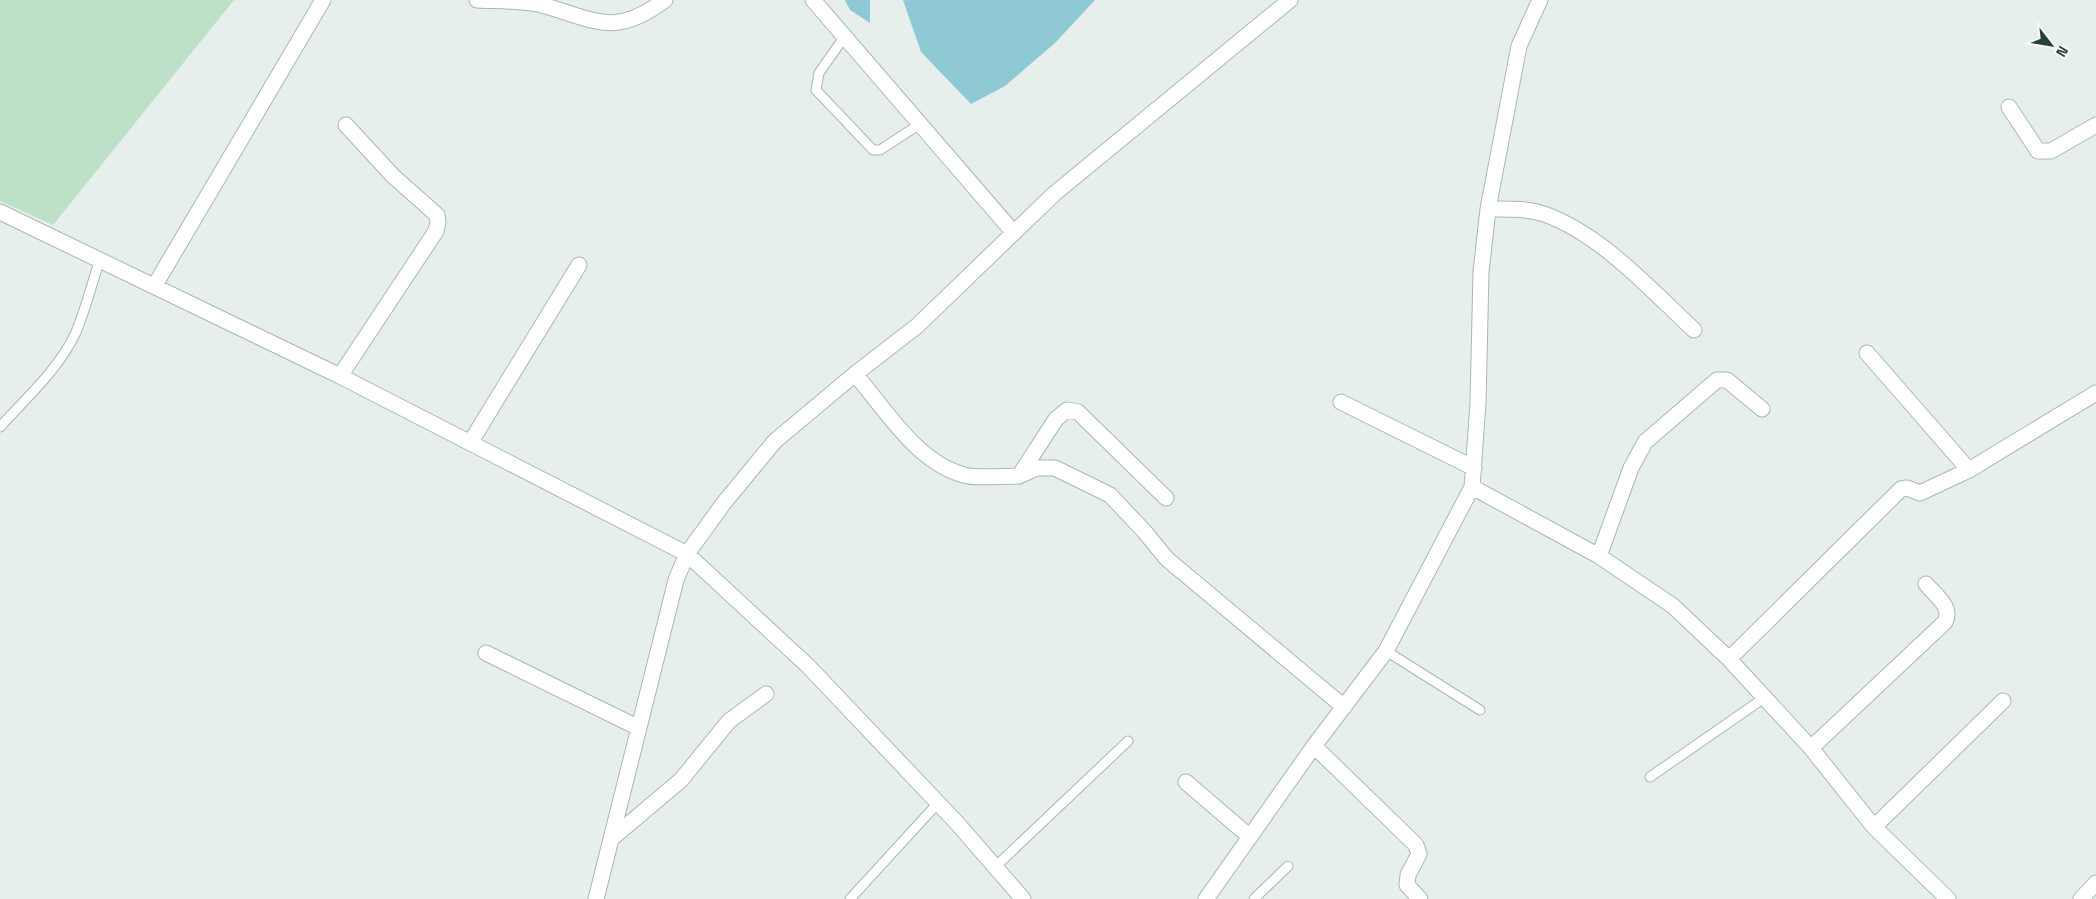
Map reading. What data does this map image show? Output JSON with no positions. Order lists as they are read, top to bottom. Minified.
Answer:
{"north":"bottom right"}
